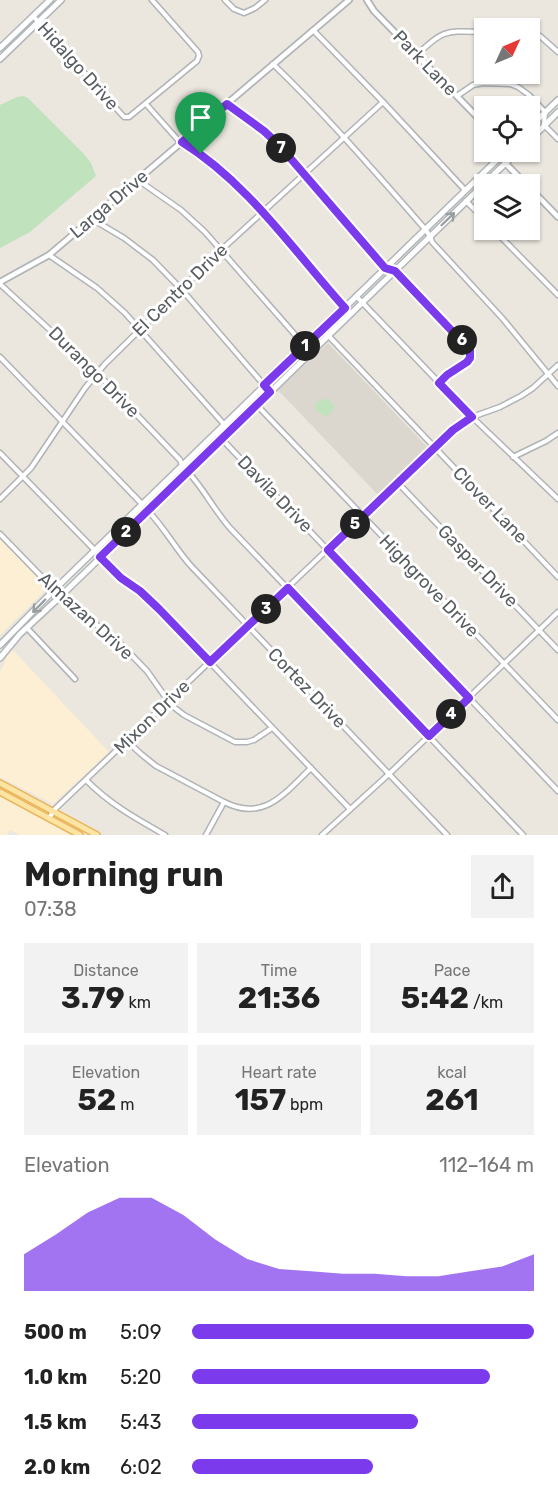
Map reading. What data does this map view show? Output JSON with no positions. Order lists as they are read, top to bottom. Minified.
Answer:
{"streets":{"street":["Park Lane","Hidalgo Drive","Larga Drive","El Centro Drive","Durango Drive","Davila Drive","Clover Lane","Gaspar Drive","Highgrove Drive","Almazan Drive","Cortez Drive","Mixon Drive"]},"crossings":[["Hidalgo Drive","Larga Drive"],["Hidalgo Drive","El Centro Drive"],["Larga Drive","Durango Drive"],["El Centro Drive","Durango Drive"],["Davila Drive","Mixon Drive"],["Clover Lane","Mixon Drive"],["Gaspar Drive","Mixon Drive"],["Highgrove Drive","Mixon Drive"],["Almazan Drive","Mixon Drive"],["Cortez Drive","Mixon Drive"]],"north":"top right","page":{"pins":["7","6","1","5","2","3","4"],"heading":["Morning run","07:38"],"stats":[["Distance","3.79 km"],["Time","21:36"],["Pace","5:42 /km"],["Elevation","52 m"],["Heart rate","157 bpm"],["kcal","261"]],"chart":["Elevation","112–164 m"],"list":[{"name":"500 m","note":"5:09"},{"name":"1.0 km","note":"5:20"},{"name":"1.5 km","note":"5:43"},{"name":"2.0 km","note":"6:02"}]}}
